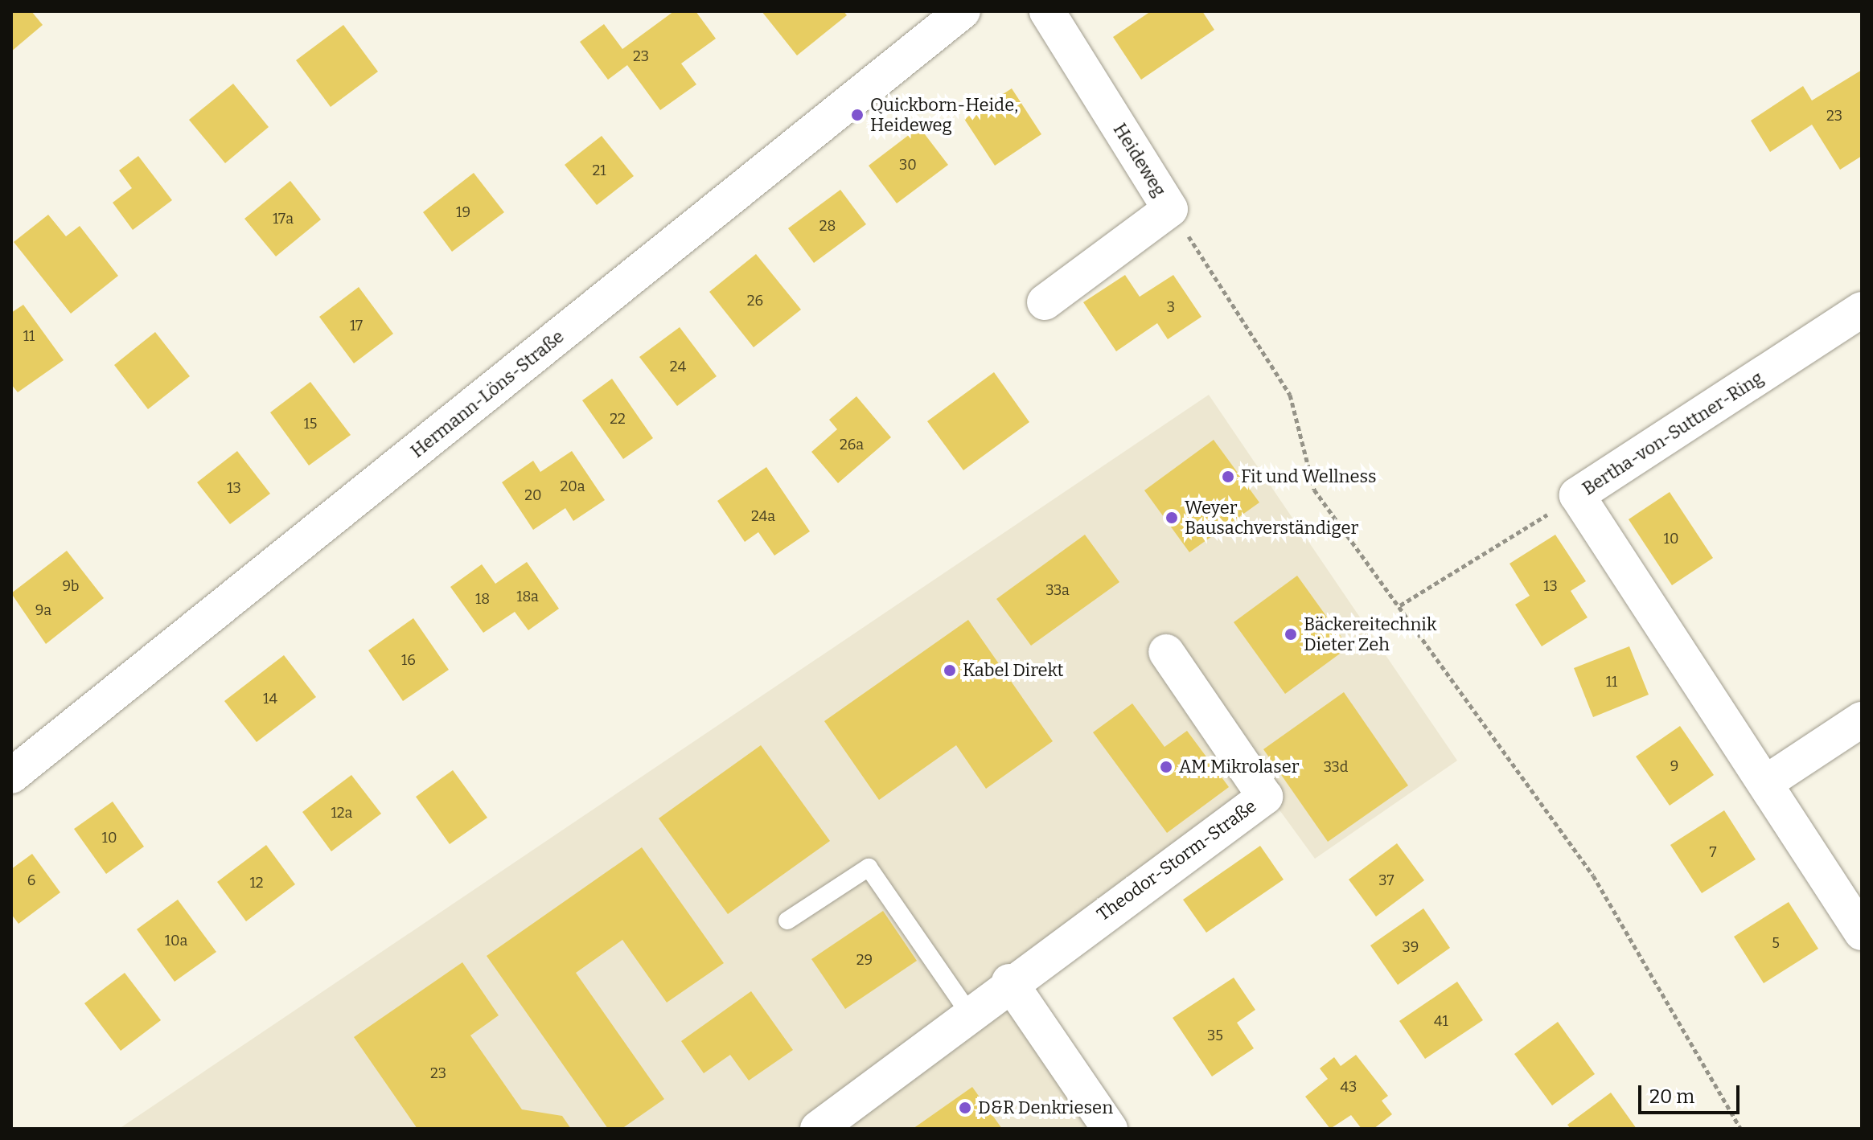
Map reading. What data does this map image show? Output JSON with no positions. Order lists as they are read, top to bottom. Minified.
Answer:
{"streets":{"street":["Heideweg","Hermann-Löns-Straße","Bertha-von-Suttner-Ring","Theodor-Storm-Straße"]},"places":["Quickborn-Heide, Heideweg","Fit und Wellness","Weyer Bausachverständiger","Bäckereitechnik Dieter Zeh","Kabel Direkt","AM Mikrolaser","D&R Denkriesen"],"house_numbers":["23","23","30","21","19","17a","28","26","3","17","11","24","22","15","26a","20a","13","20","24a","10","9b","13","33a","18a","18","9a","16","11","14","9","33d","12a","10","7","6","37","12","10a","5","39","29","41","35","23","43"],"scale_bar":"20 m"}
